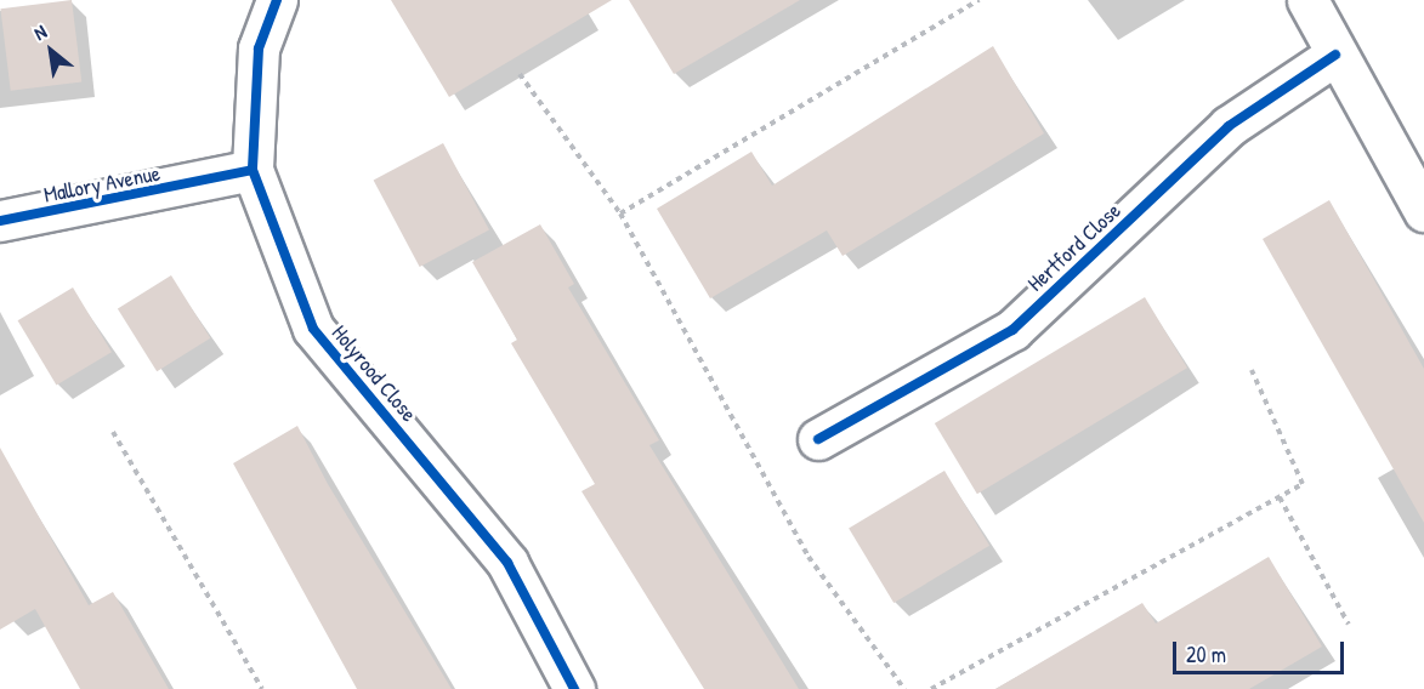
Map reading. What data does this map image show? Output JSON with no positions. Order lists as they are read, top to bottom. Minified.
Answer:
{"streets":{"street":["Mallory Avenue","Hertford Close","Holyrood Close"]},"crossings":[["Mallory Avenue","Holyrood Close"]],"scale_bar":"20 m","north":"top left"}
